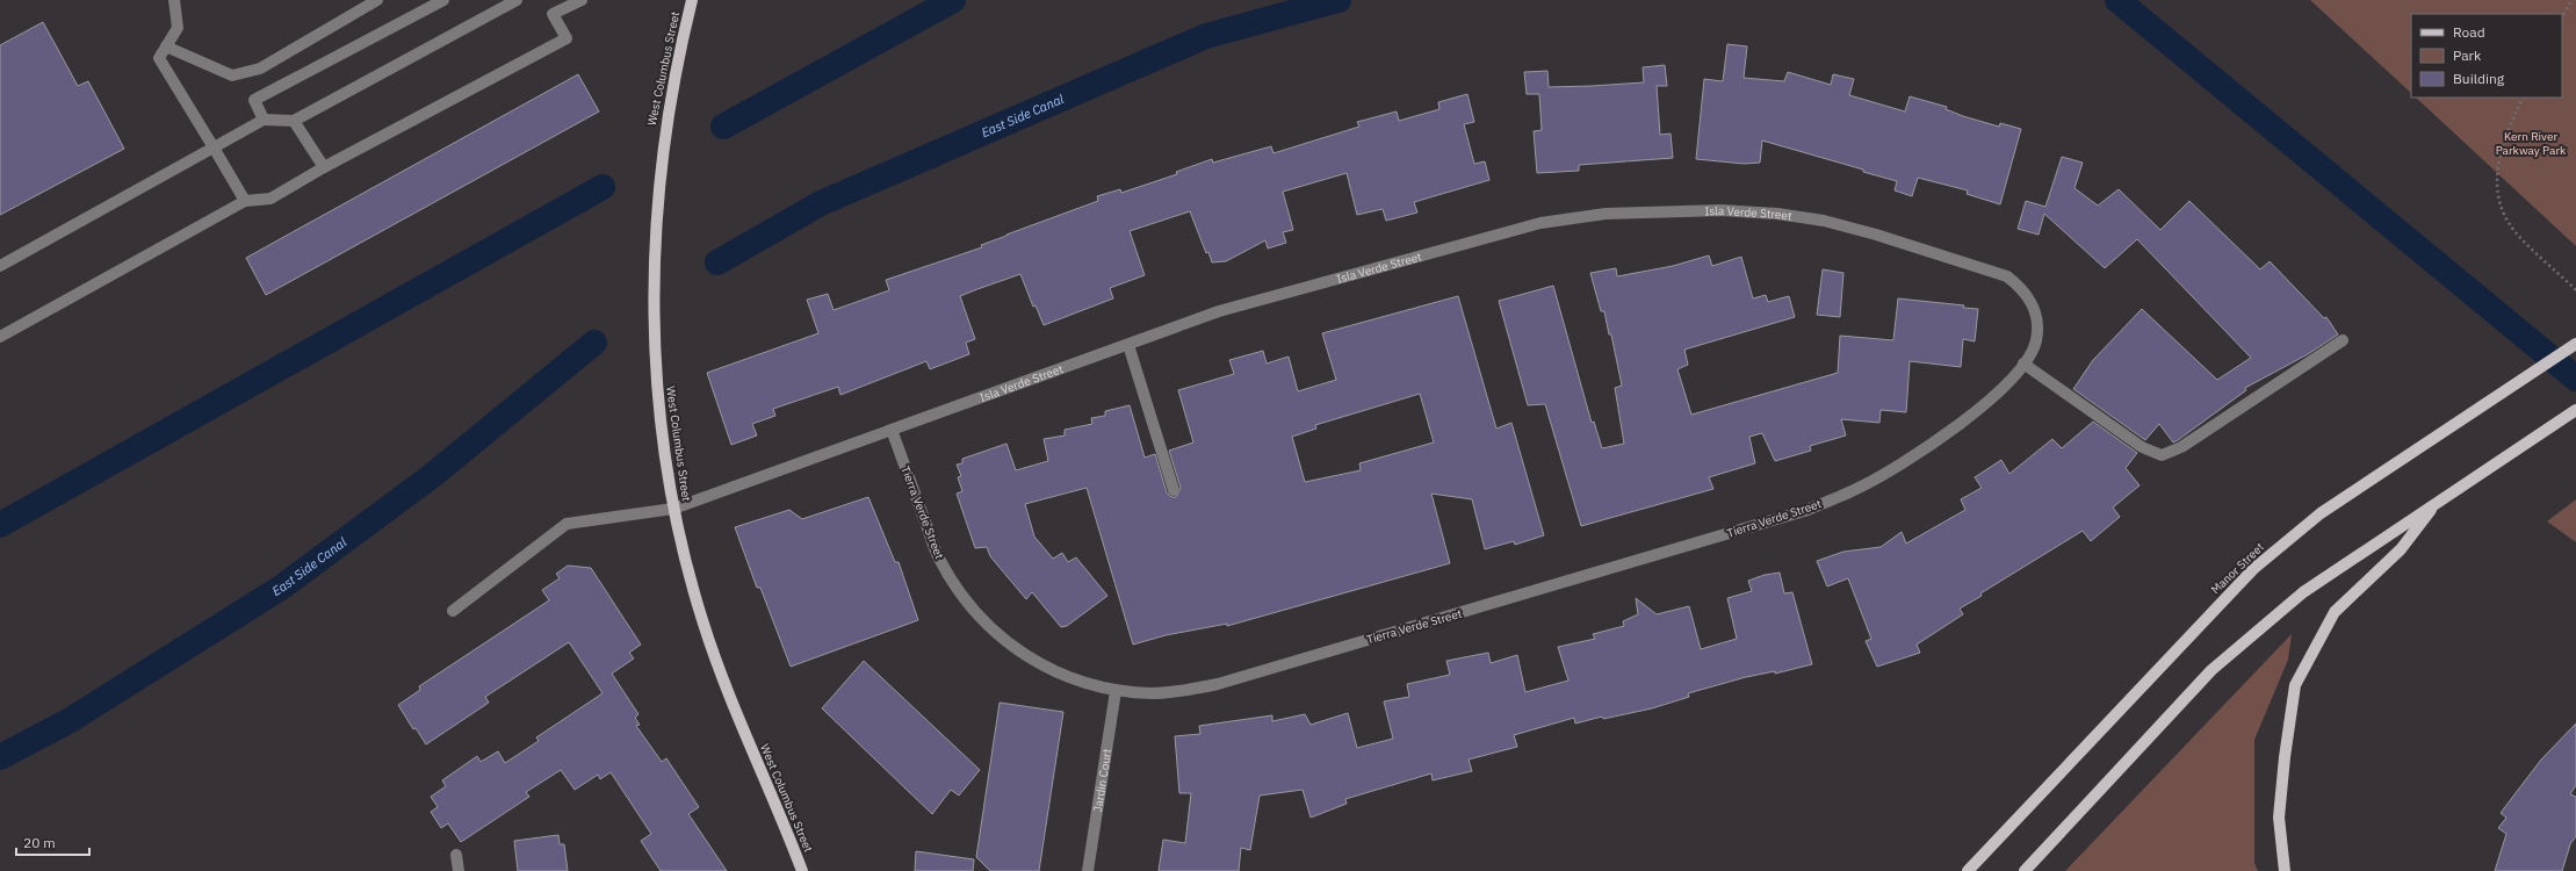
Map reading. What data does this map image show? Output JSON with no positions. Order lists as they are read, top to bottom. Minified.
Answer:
{"streets":{"main road":["West Columbus Street","Manor Street"],"street":["Isla Verde Street","Tierra Verde Street","Jardin Court"]},"crossings":[["West Columbus Street","Isla Verde Street"],["Isla Verde Street","Tierra Verde Street"],["Tierra Verde Street","Jardin Court"]],"water":["East Side Canal"],"parks":["Kern River Parkway Park"],"legend":["Road","Park","Building"],"scale_bar":"20 m"}
